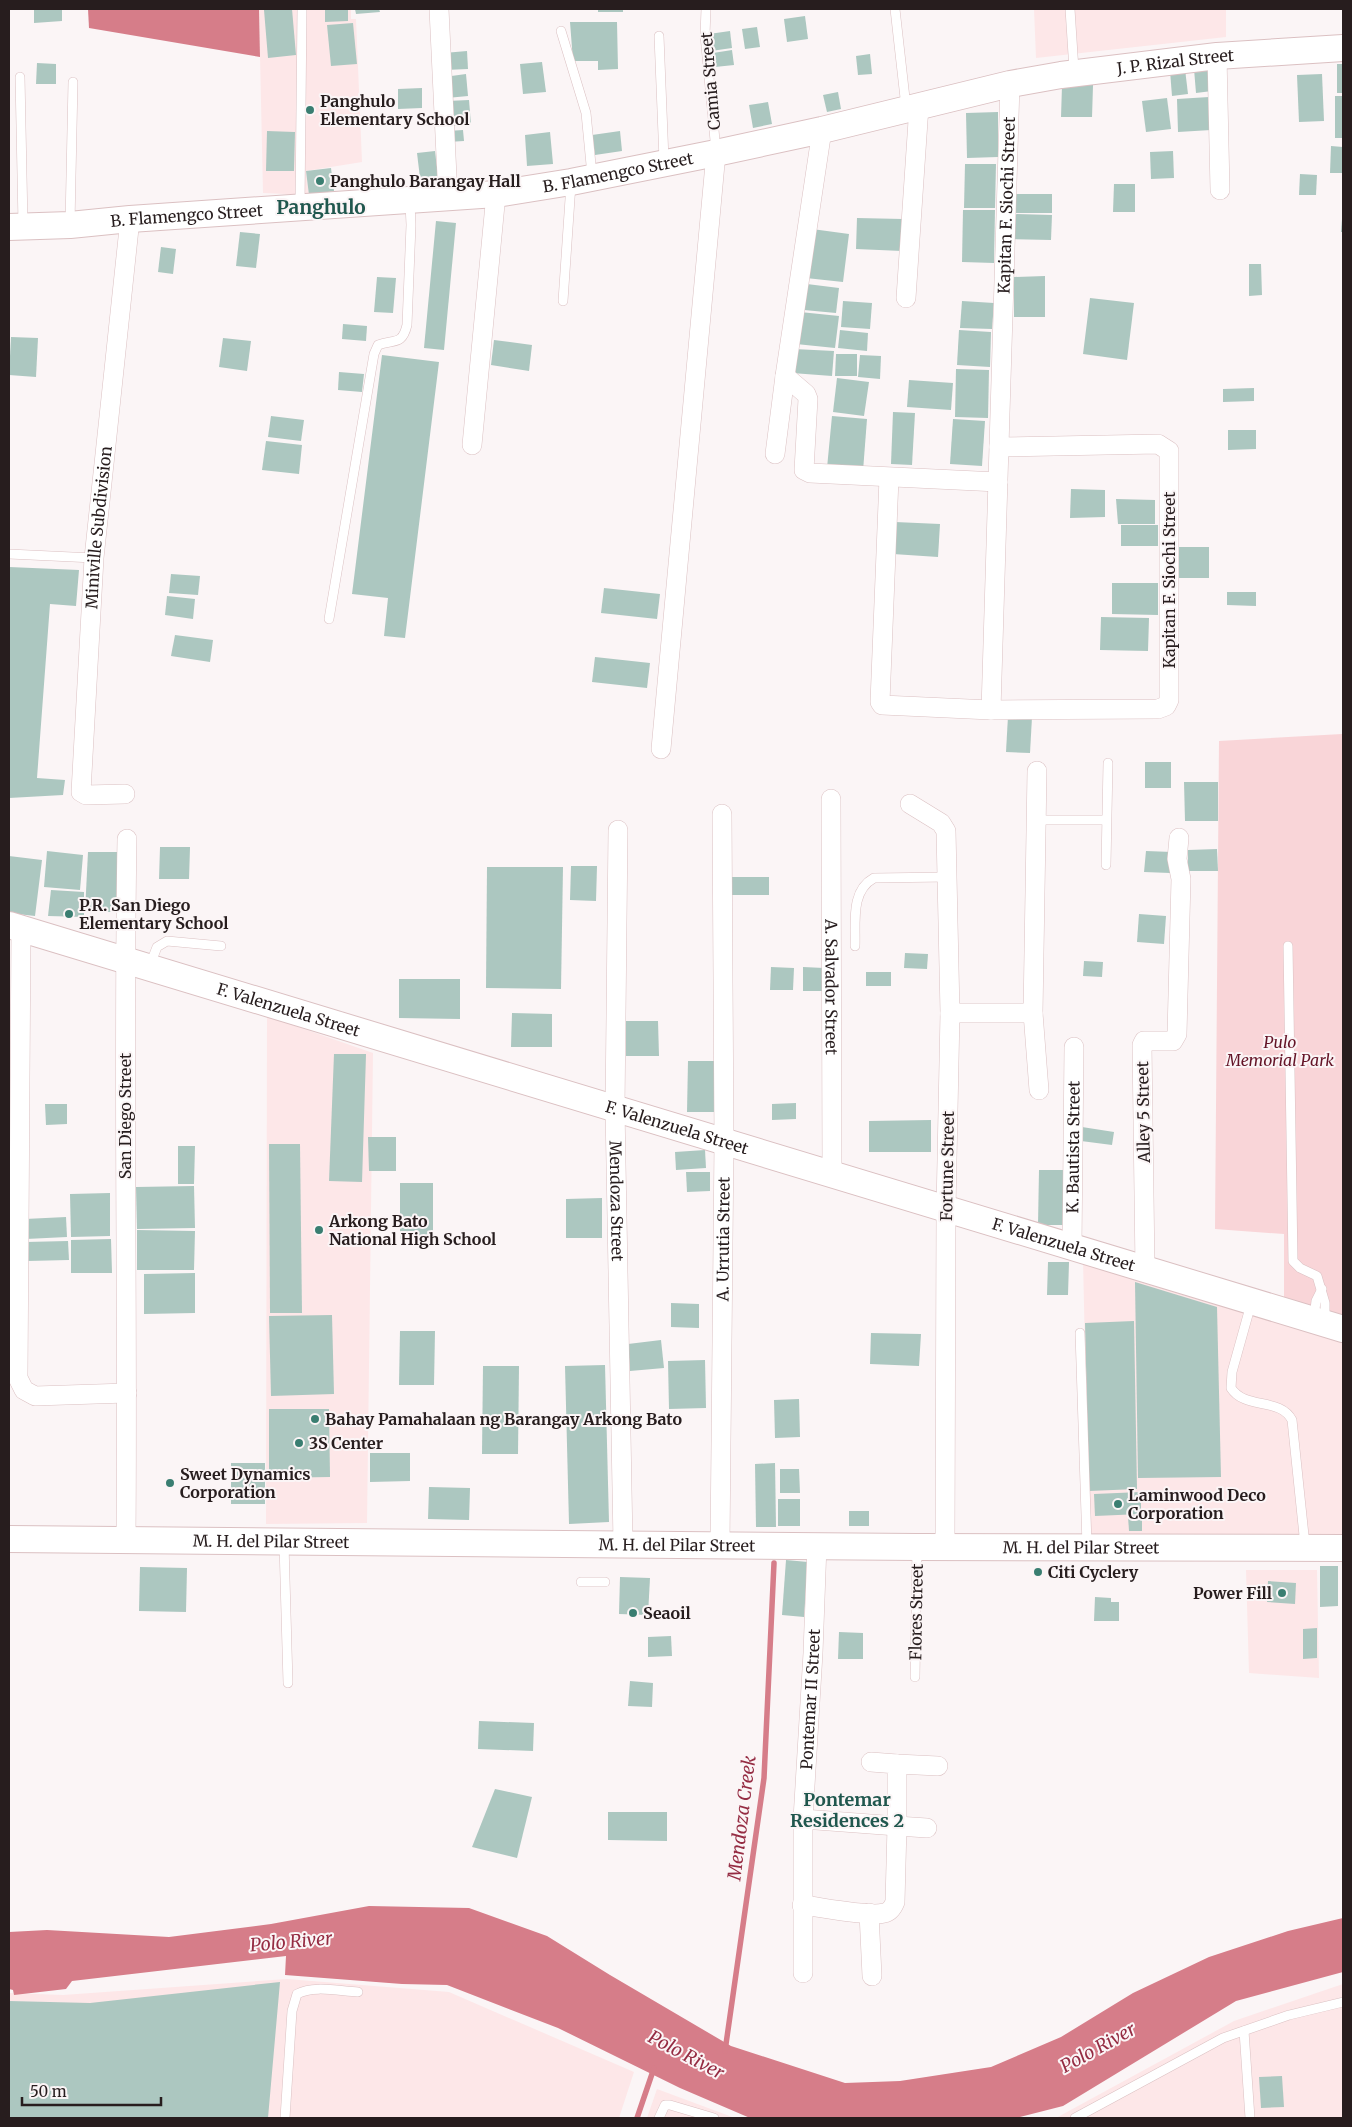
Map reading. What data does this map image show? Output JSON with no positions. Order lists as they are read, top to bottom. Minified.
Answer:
{"streets":{"main road":["J. P. Rizal Street","B. Flamengco Street","F. Valenzuela Street","M. H. del Pilar Street"],"street":["Kapitan F. Siochi Street","Miniville Subdivision","A. Salvador Street","Alley 5 Street","San Diego Street","K. Bautista Street","Fortune Street","Mendoza Street","A. Urrutia Street","Pontemar II Street"],"lane":["Camia Street","Flores Street"]},"crossings":[["J. P. Rizal Street","B. Flamengco Street"],["J. P. Rizal Street","Kapitan F. Siochi Street"],["Camia Street","B. Flamengco Street"],["B. Flamengco Street","Kapitan F. Siochi Street"],["B. Flamengco Street","Miniville Subdivision"],["A. Salvador Street","F. Valenzuela Street"],["F. Valenzuela Street","Alley 5 Street"],["F. Valenzuela Street","San Diego Street"],["F. Valenzuela Street","K. Bautista Street"],["F. Valenzuela Street","Fortune Street"],["F. Valenzuela Street","Mendoza Street"],["F. Valenzuela Street","A. Urrutia Street"],["San Diego Street","M. H. del Pilar Street"],["Fortune Street","M. H. del Pilar Street"],["Mendoza Street","M. H. del Pilar Street"],["A. Urrutia Street","M. H. del Pilar Street"],["M. H. del Pilar Street","Flores Street"],["M. H. del Pilar Street","Pontemar II Street"]],"districts":["Panghulo","Pontemar Residences 2"],"water":["Mendoza Creek","Polo River"],"parks":["Pulo Memorial Park"],"places":["Panghulo Elementary School","Panghulo Barangay Hall","P.R. San Diego Elementary School","Arkong Bato National High School","Bahay Pamahalaan ng Barangay Arkong Bato","3S Center","Sweet Dynamics Corporation","Laminwood Deco Corporation","Citi Cyclery","Power Fill","Seaoil"],"scale_bar":"50 m"}
